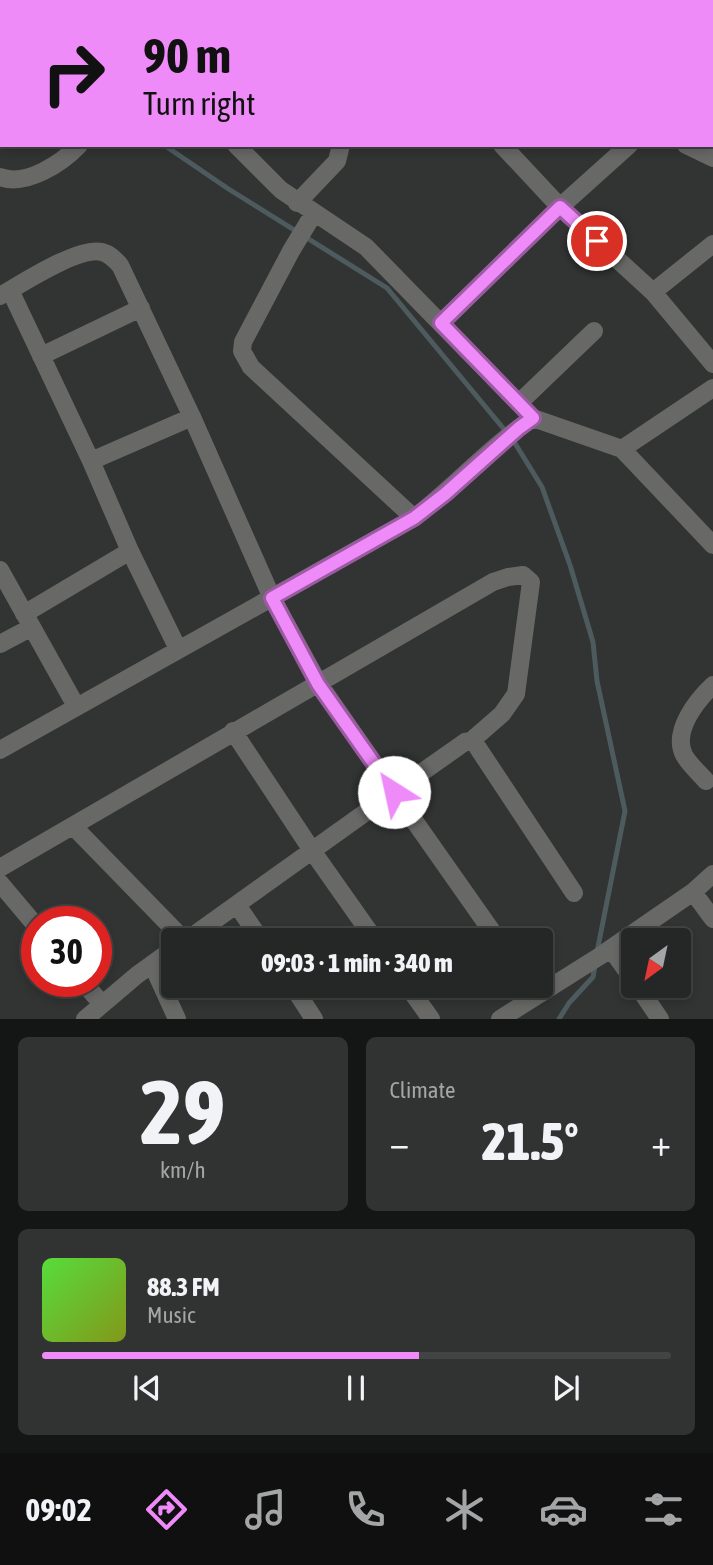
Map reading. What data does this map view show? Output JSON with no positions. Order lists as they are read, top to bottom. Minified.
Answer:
{"north":"bottom left","page":{"turn":["90 m","Turn right"],"limit":"30","trip":"09:03 · 1 min · 340 m","tile":[["29","km/h"],"Climate"],"heat":["−","21.5°","+"],"song":["88.3 FM","Music"],"tabs":"09:02"}}
